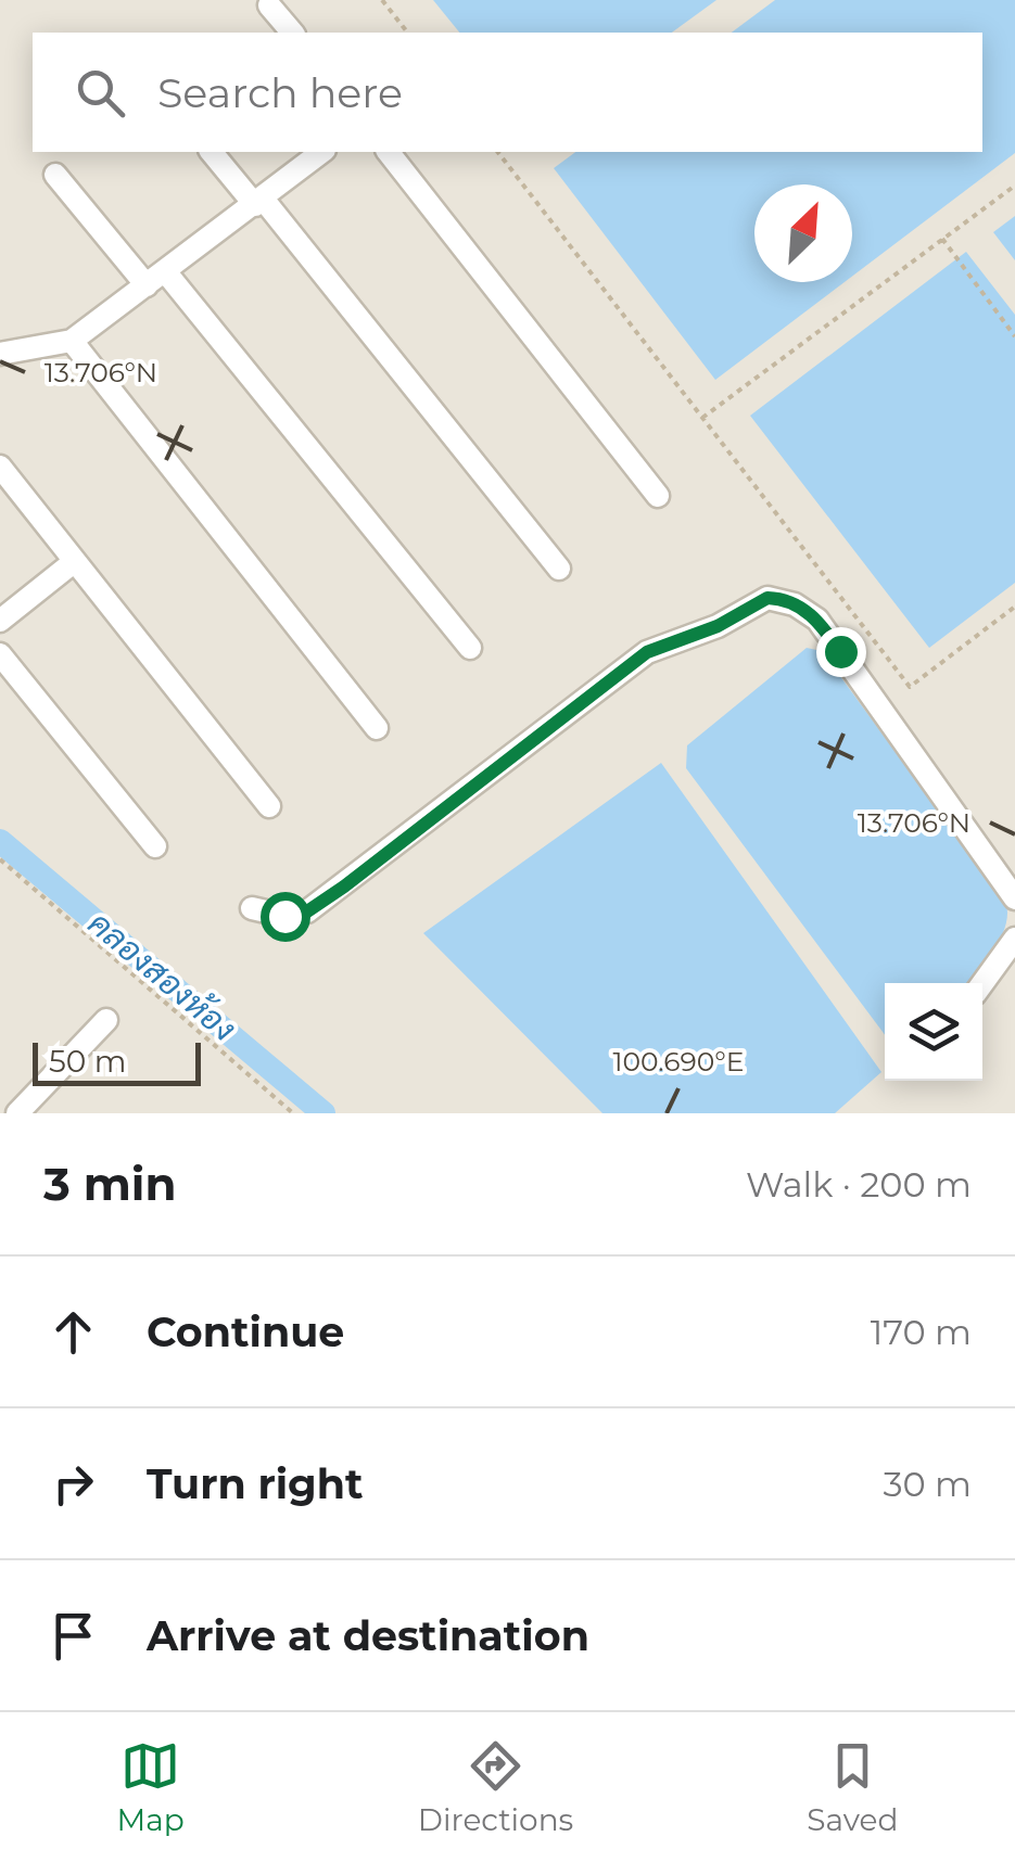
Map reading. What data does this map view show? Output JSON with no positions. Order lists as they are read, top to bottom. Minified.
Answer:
{"water":["คลองสองห้อง"],"scale_bar":"50 m","north":"top right","page":{"search":"Search here","scale":"50 m","heading":["3 min","Walk · 200 m"],"list":[["Continue","170 m"],["Turn right","30 m"],"Arrive at destination"],"nav":["Map","Directions","Saved"]},"coordinates":["13.706°N","100.690°E"]}
